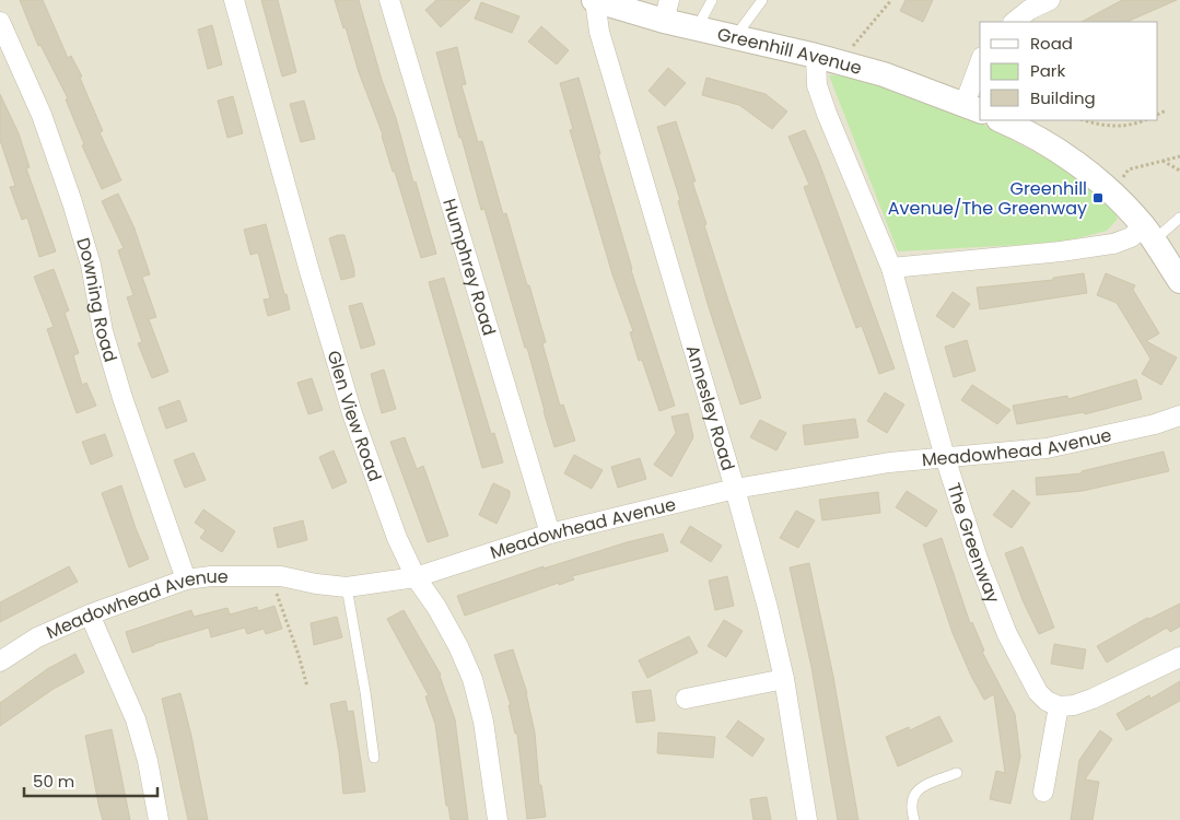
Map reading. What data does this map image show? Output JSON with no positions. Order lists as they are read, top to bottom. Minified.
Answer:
{"streets":{"street":["Greenhill Avenue","Humphrey Road","Downing Road","Annesley Road","Glen View Road","Meadowhead Avenue","The Greenway"]},"crossings":[["Greenhill Avenue","Annesley Road"],["Greenhill Avenue","The Greenway"],["Humphrey Road","Meadowhead Avenue"],["Downing Road","Meadowhead Avenue"],["Annesley Road","Meadowhead Avenue"],["Glen View Road","Meadowhead Avenue"],["Meadowhead Avenue","The Greenway"]],"places":{"transit":["Greenhill Avenue/The Greenway"]},"legend":["Road","Park","Building"],"scale_bar":"50 m"}
